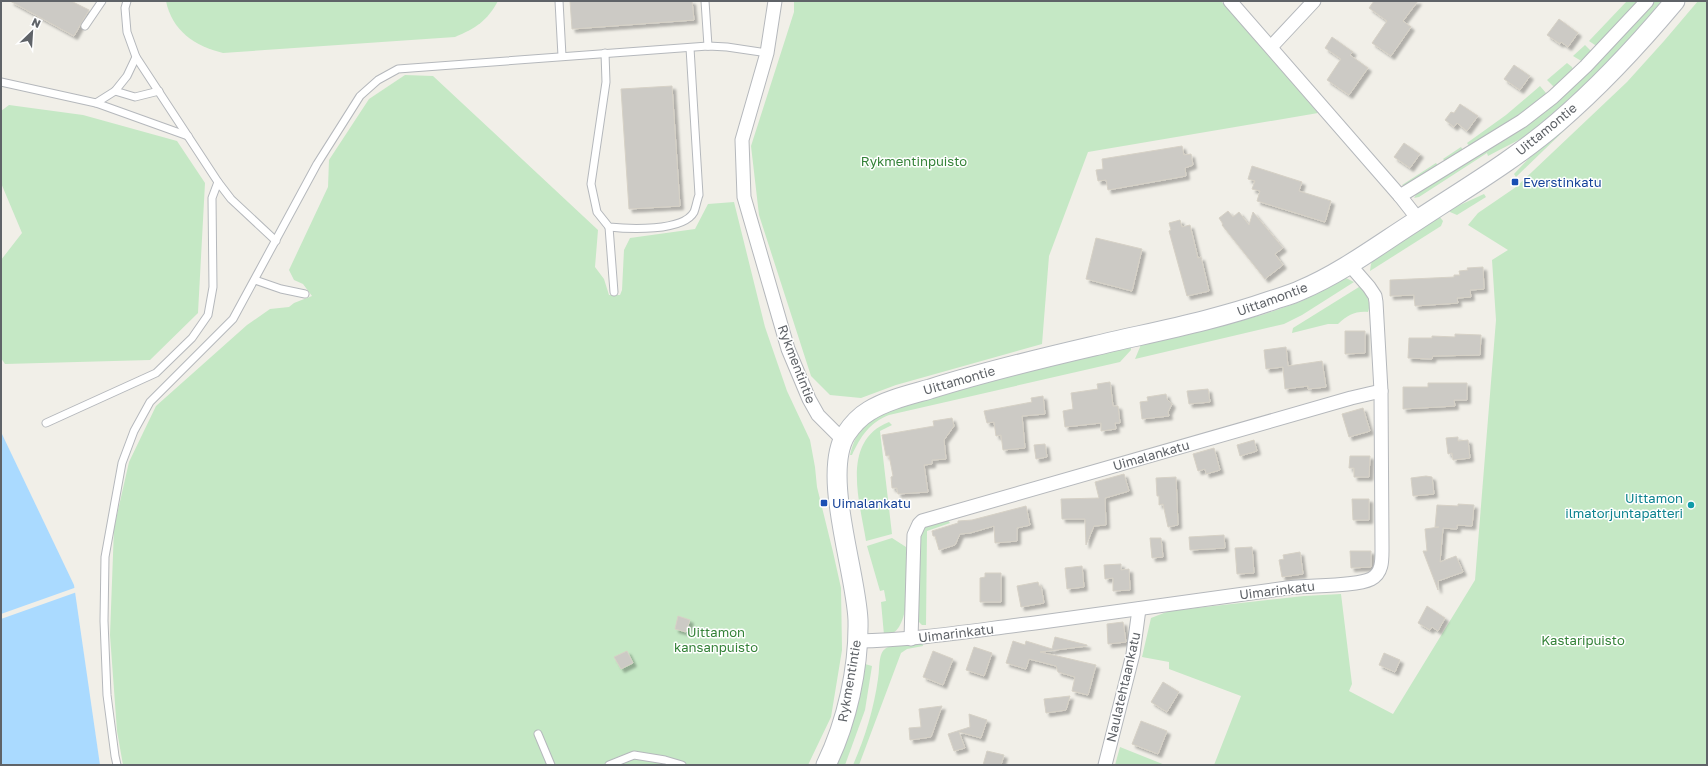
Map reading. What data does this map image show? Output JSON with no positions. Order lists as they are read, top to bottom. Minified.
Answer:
{"streets":{"street":["Uittamontie","Rykmentintie","Uimalankatu","Uimarinkatu","Naulatehtaankatu"]},"crossings":[["Uittamontie","Rykmentintie"],["Uittamontie","Uimarinkatu"],["Rykmentintie","Uimarinkatu"],["Uimalankatu","Uimarinkatu"],["Uimarinkatu","Naulatehtaankatu"]],"parks":["Rykmentinpuisto","Uittamon kansanpuisto","Kastaripuisto"],"places":{"transit":["Everstinkatu","Uimalankatu"],"other":["Uittamon ilmatorjuntapatteri"]},"north":"top right"}
